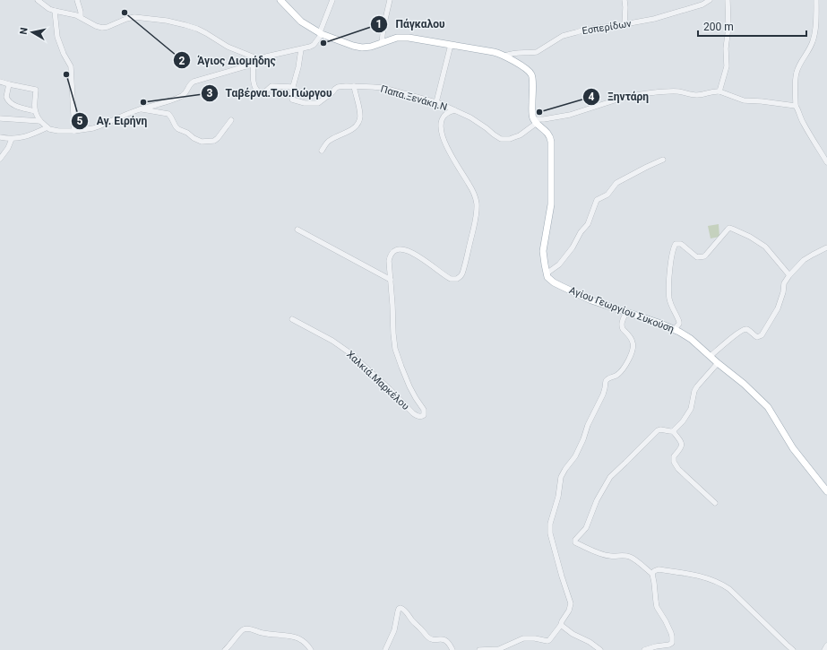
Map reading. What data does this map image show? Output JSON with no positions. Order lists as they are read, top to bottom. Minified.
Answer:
{"streets":{"main road":["Αγίου Γεωργίου Συκούση"],"street":["Εσπερίδων","Παπα.Ξενάκη.Ν","Χαλκιά.Μαρκέλου"]},"crossings":[["Παπα.Ξενάκη.Ν","Χαλκιά.Μαρκέλου"]],"places":["Άγιος Διομήδης","Πάγκαλου","Αγ. Ειρήνη","Ταβέρνα.Του.Γιώργου","Ξηντάρη"],"scale_bar":"200 m","north":"left"}
